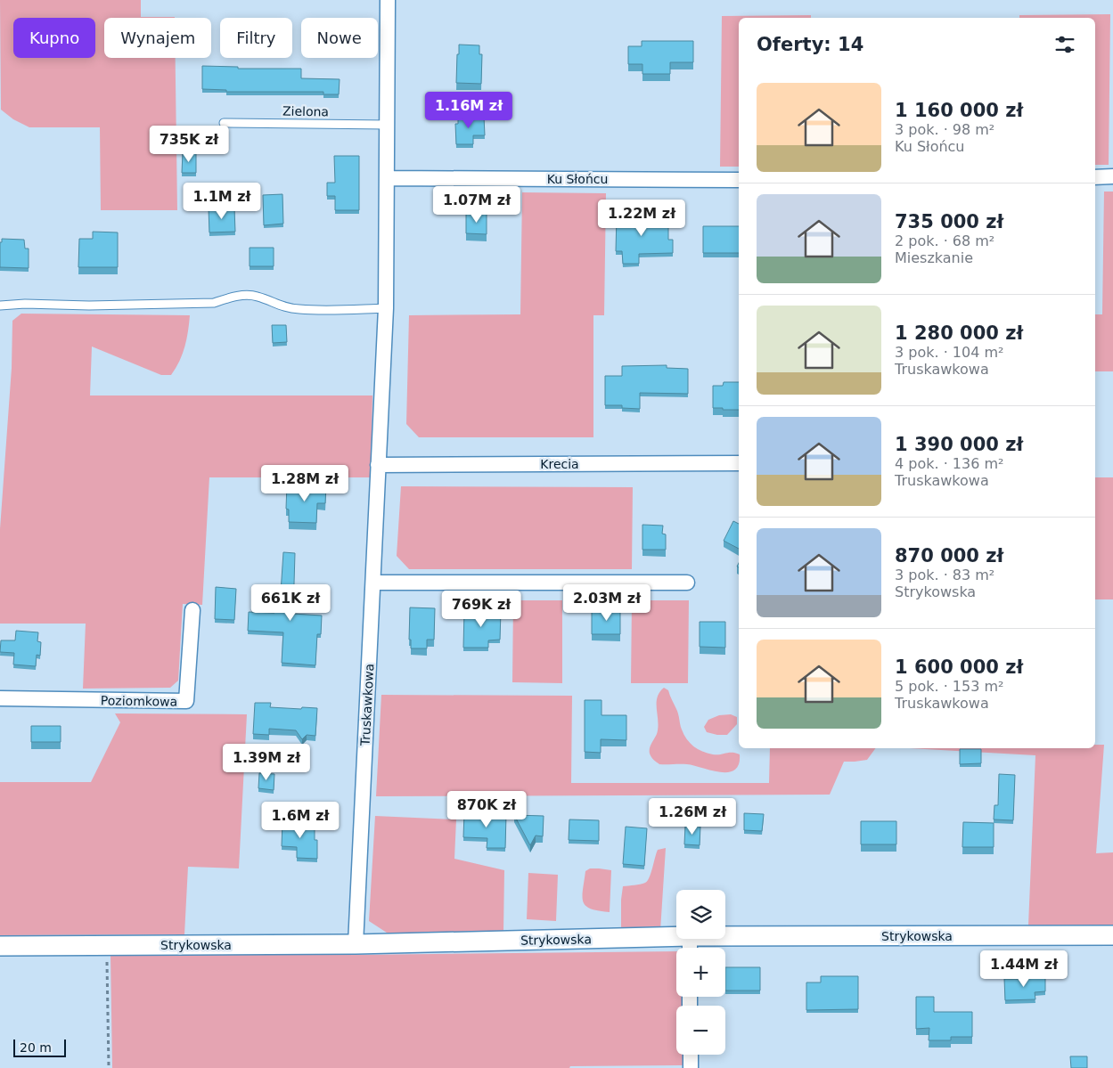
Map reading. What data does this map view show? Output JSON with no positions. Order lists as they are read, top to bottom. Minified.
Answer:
{"streets":{"street":["Ku Słońcu","Krecia","Poziomkowa","Truskawkowa","Strykowska"],"lane":["Zielona"]},"crossings":[["Zielona","Truskawkowa"],["Ku Słońcu","Truskawkowa"],["Krecia","Truskawkowa"],["Truskawkowa","Strykowska"]],"scale_bar":"20 m","page":{"chip":["Kupno","Wynajem","Filtry","Nowe"],"heading":"Oferty: 14","list":[{"name":"1 160 000 zł","note":"3 pok. · 98 m² · Ku Słońcu"},{"name":"735 000 zł","note":"2 pok. · 68 m² · Mieszkanie"},{"name":"1 280 000 zł","note":"3 pok. · 104 m² · Truskawkowa"},{"name":"1 390 000 zł","note":"4 pok. · 136 m² · Truskawkowa"},{"name":"870 000 zł","note":"3 pok. · 83 m² · Strykowska"},{"name":"1 600 000 zł","note":"5 pok. · 153 m² · Truskawkowa"}],"price":["1.16M zł","735K zł","1.1M zł","1.07M zł","1.22M zł","1.28M zł","661K zł","2.03M zł","769K zł","1.39M zł","870K zł","1.26M zł","1.6M zł","1.44M zł"],"map_buttons":["+","−"],"scale":"20 m"}}
